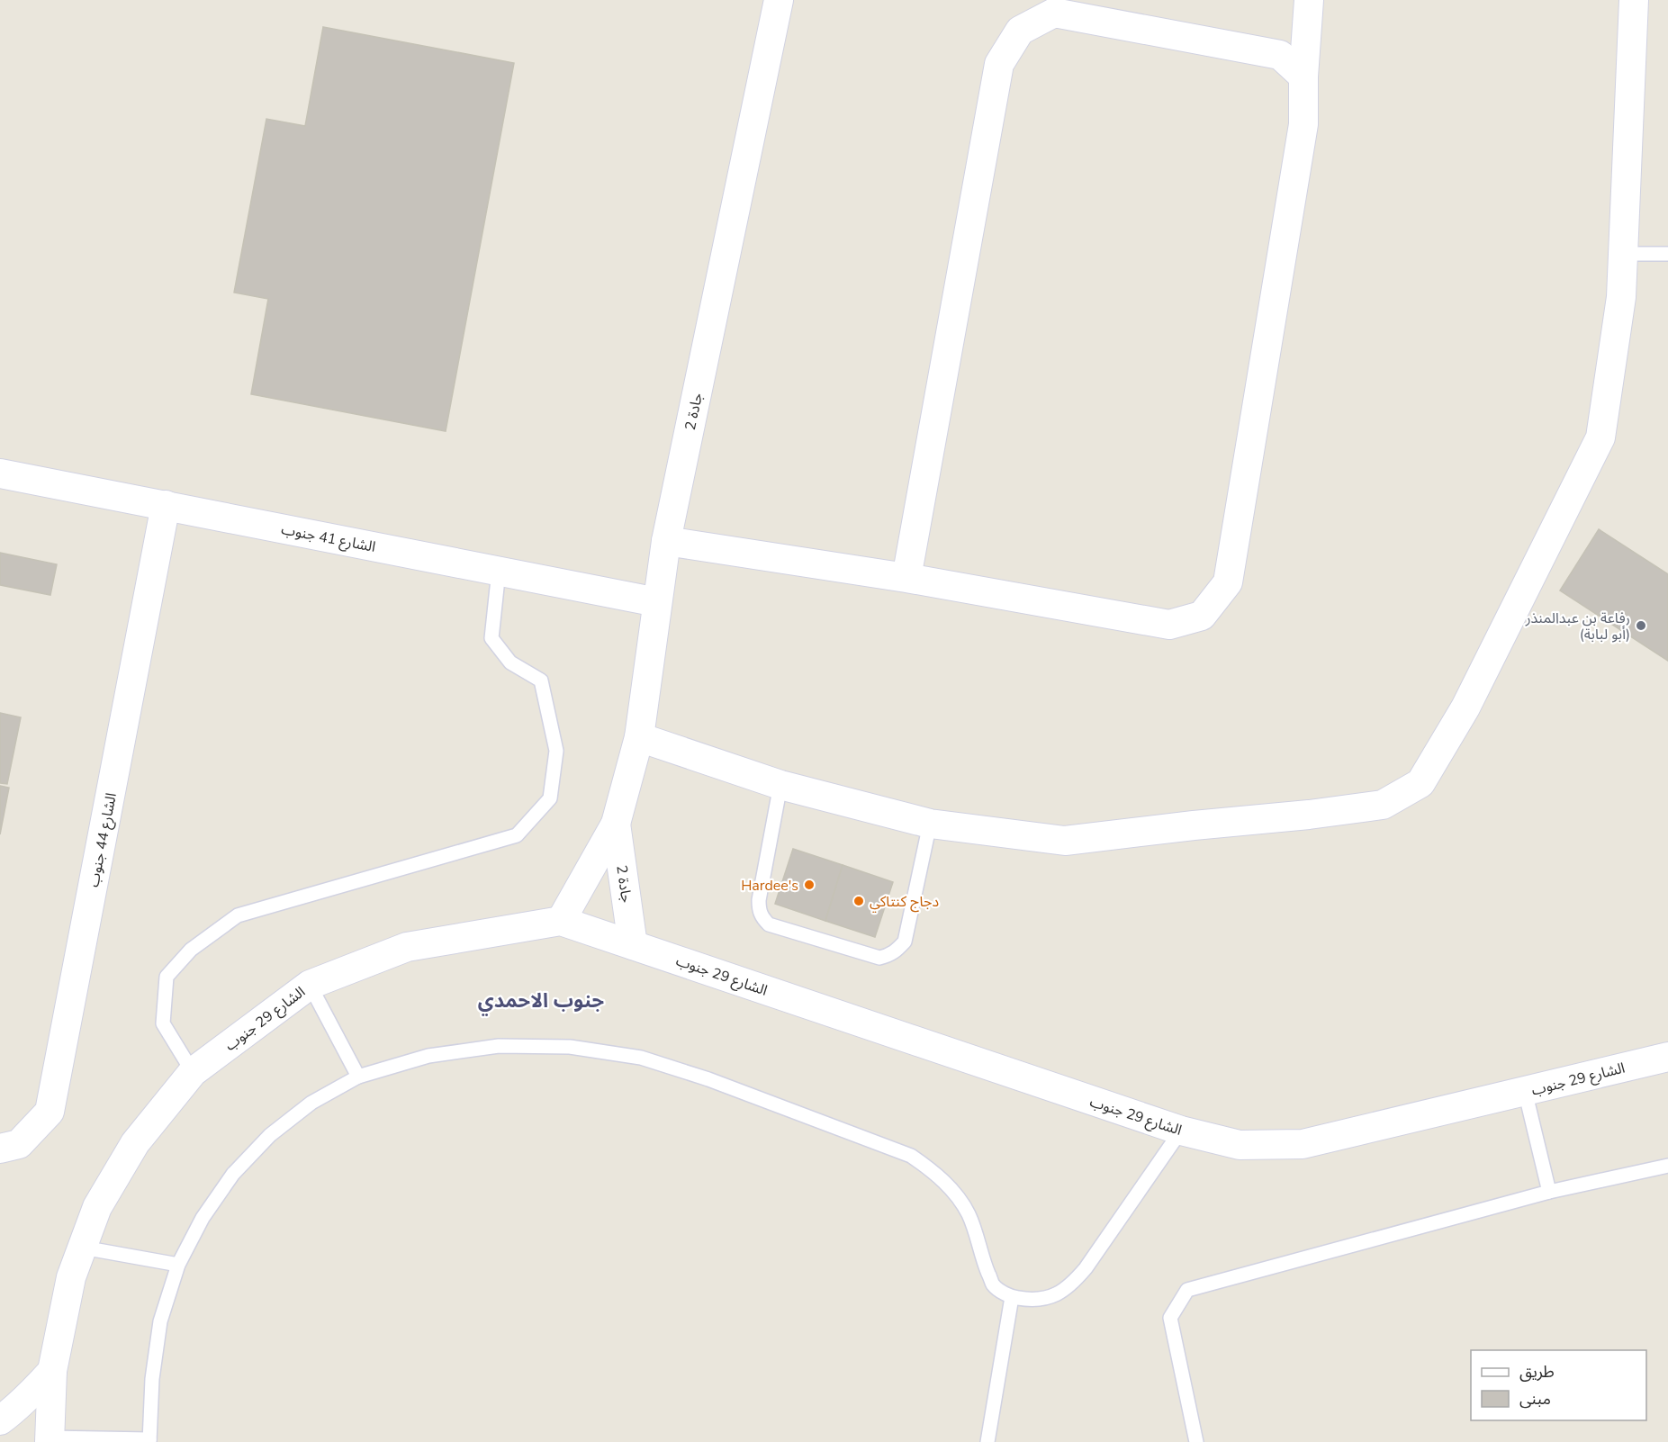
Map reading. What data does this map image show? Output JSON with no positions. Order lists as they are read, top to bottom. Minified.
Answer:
{"streets":{"street":["جادة 2","الشارع 41 جنوب","الشارع 44 جنوب","الشارع 29 جنوب"]},"crossings":[["جادة 2","الشارع 41 جنوب"],["جادة 2","الشارع 29 جنوب"],["الشارع 41 جنوب","الشارع 44 جنوب"]],"districts":["جنوب الاحمدي"],"places":["رفاعة بن عبدالمنذر (أبو لبابة)","Hardee's","دجاج كنتاكي"],"legend":["طريق","مبنى"]}
